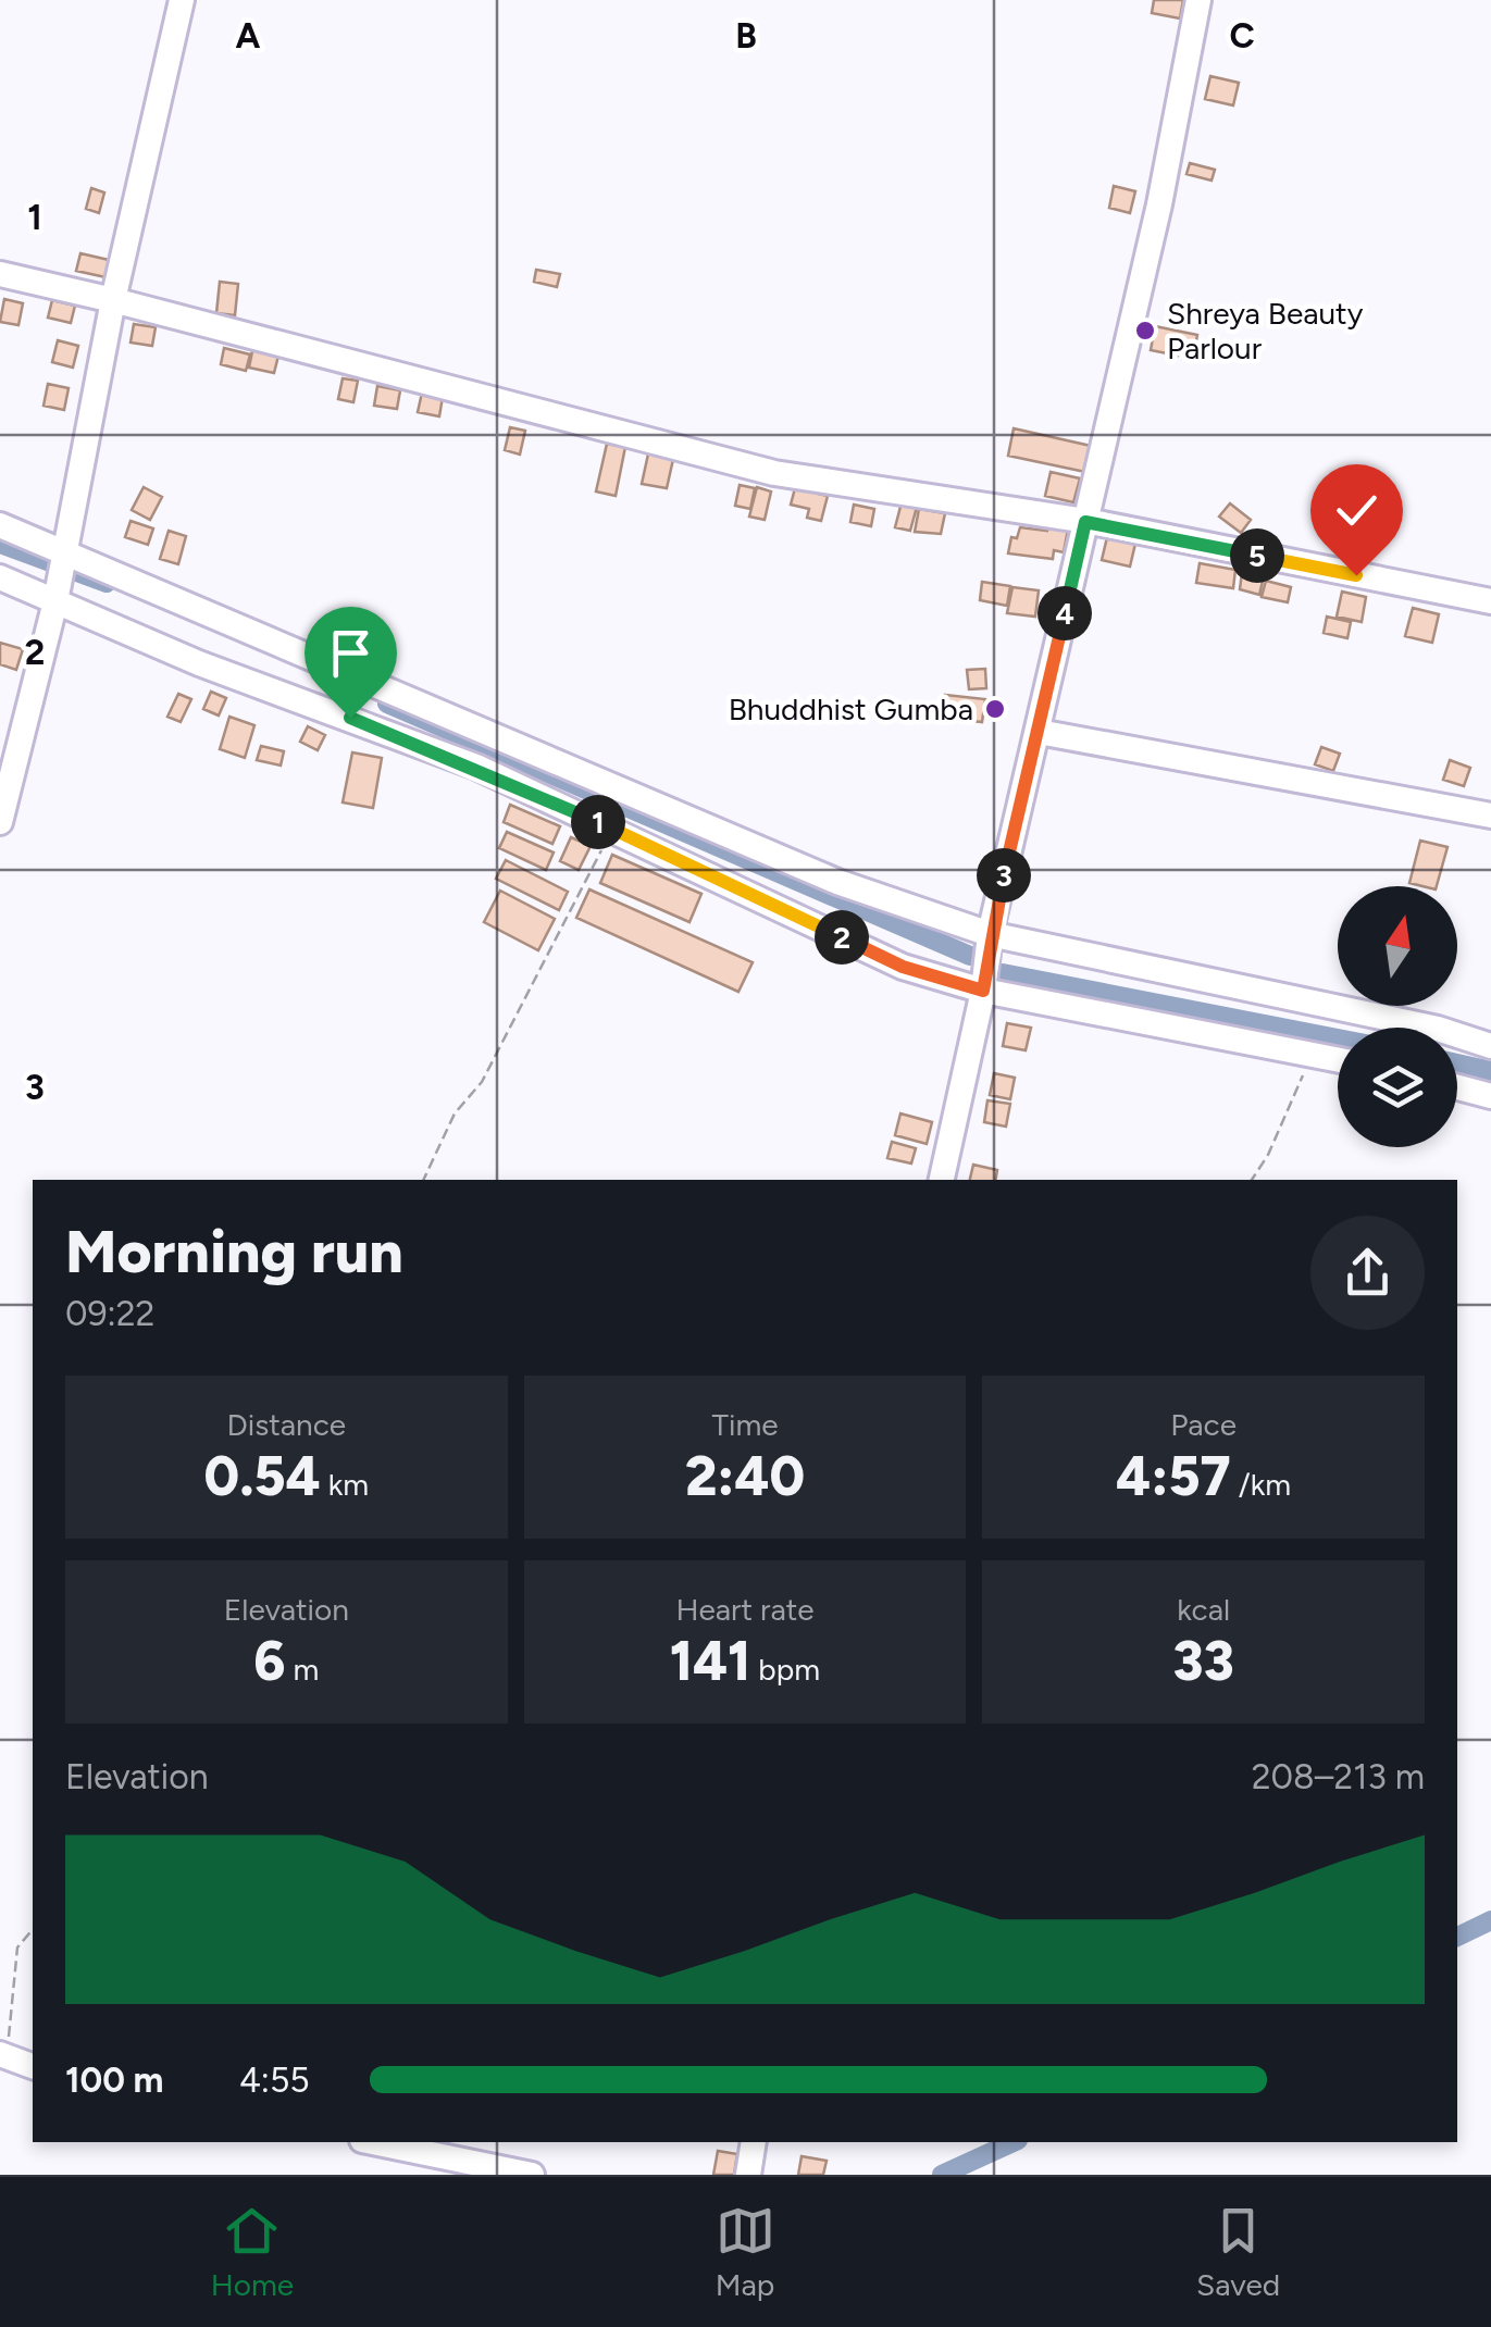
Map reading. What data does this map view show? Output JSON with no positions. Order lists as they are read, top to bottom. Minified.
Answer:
{"places":["Shreya Beauty Parlour","Bhuddhist Gumba"],"north":"top","page":{"pins":["5","4","1","3","2"],"heading":["Morning run","09:22"],"stats":[["Distance","0.54 km"],["Time","2:40"],["Pace","4:57 /km"],["Elevation","6 m"],["Heart rate","141 bpm"],["kcal","33"]],"chart":["Elevation","208–213 m"],"list":[{"name":"100 m","note":"4:55"}],"tabs":["Home","Map","Saved"]},"grid":{"columns":["A","B","C"],"rows":["1","2","3"]}}
